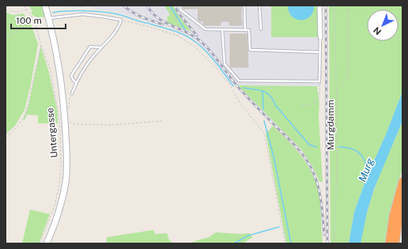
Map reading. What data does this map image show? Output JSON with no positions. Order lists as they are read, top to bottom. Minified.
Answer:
{"streets":{"path":["Murgdamm","Untergasse"]},"water":["Murg"],"scale_bar":"100 m","north":"bottom left"}
